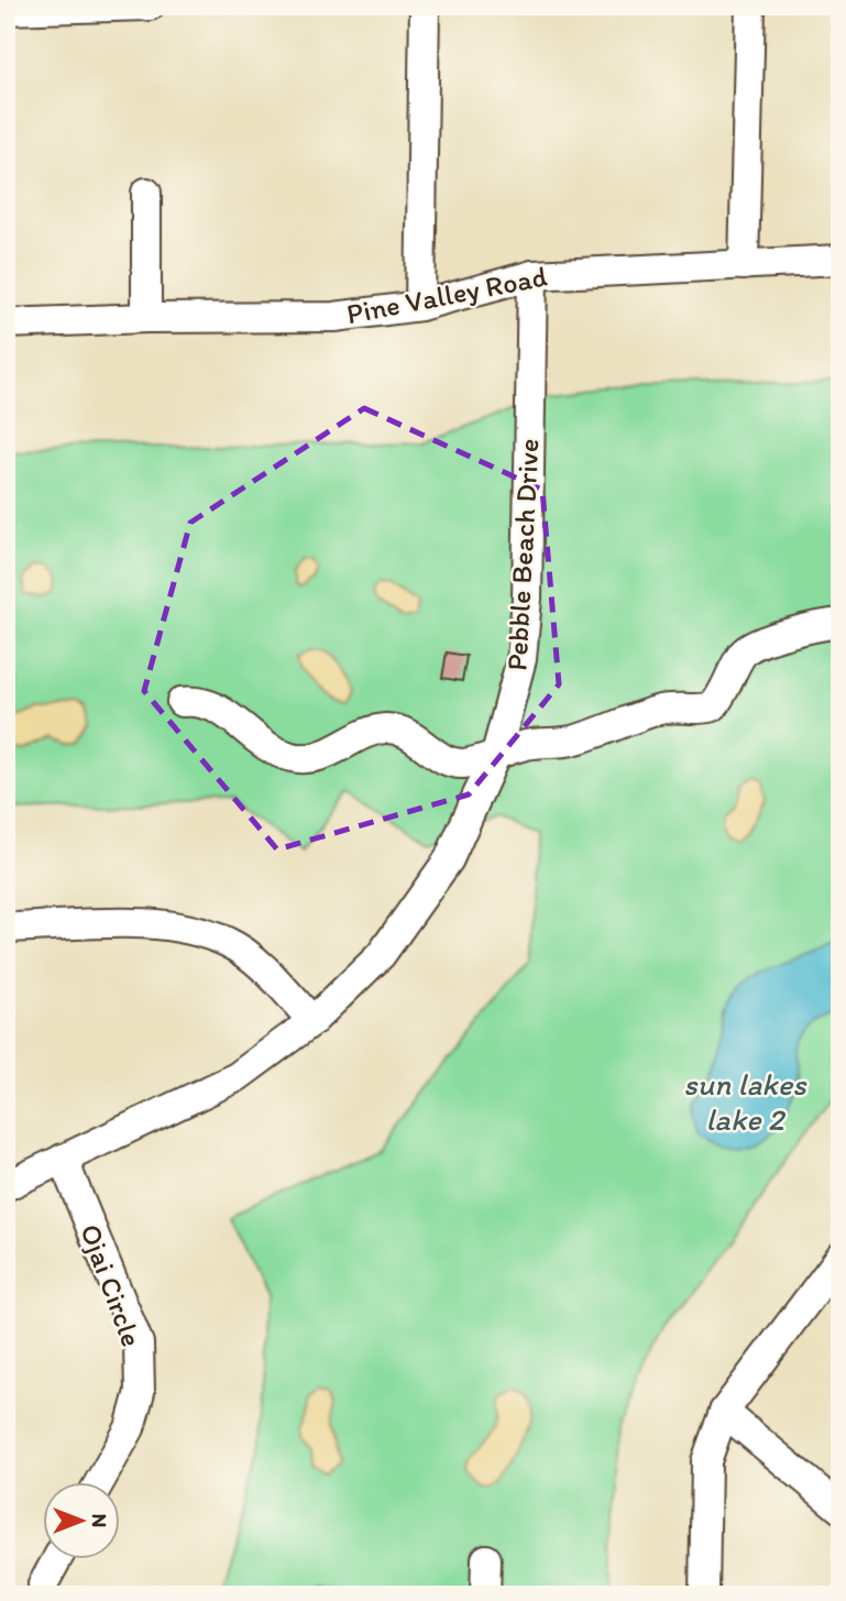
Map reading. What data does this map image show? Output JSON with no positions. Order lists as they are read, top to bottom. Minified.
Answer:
{"streets":{"street":["Pine Valley Road","Pebble Beach Drive","Ojai Circle"]},"crossings":[["Pine Valley Road","Pebble Beach Drive"],["Pebble Beach Drive","Ojai Circle"]],"water":["sun lakes lake 2"],"north":"right"}
